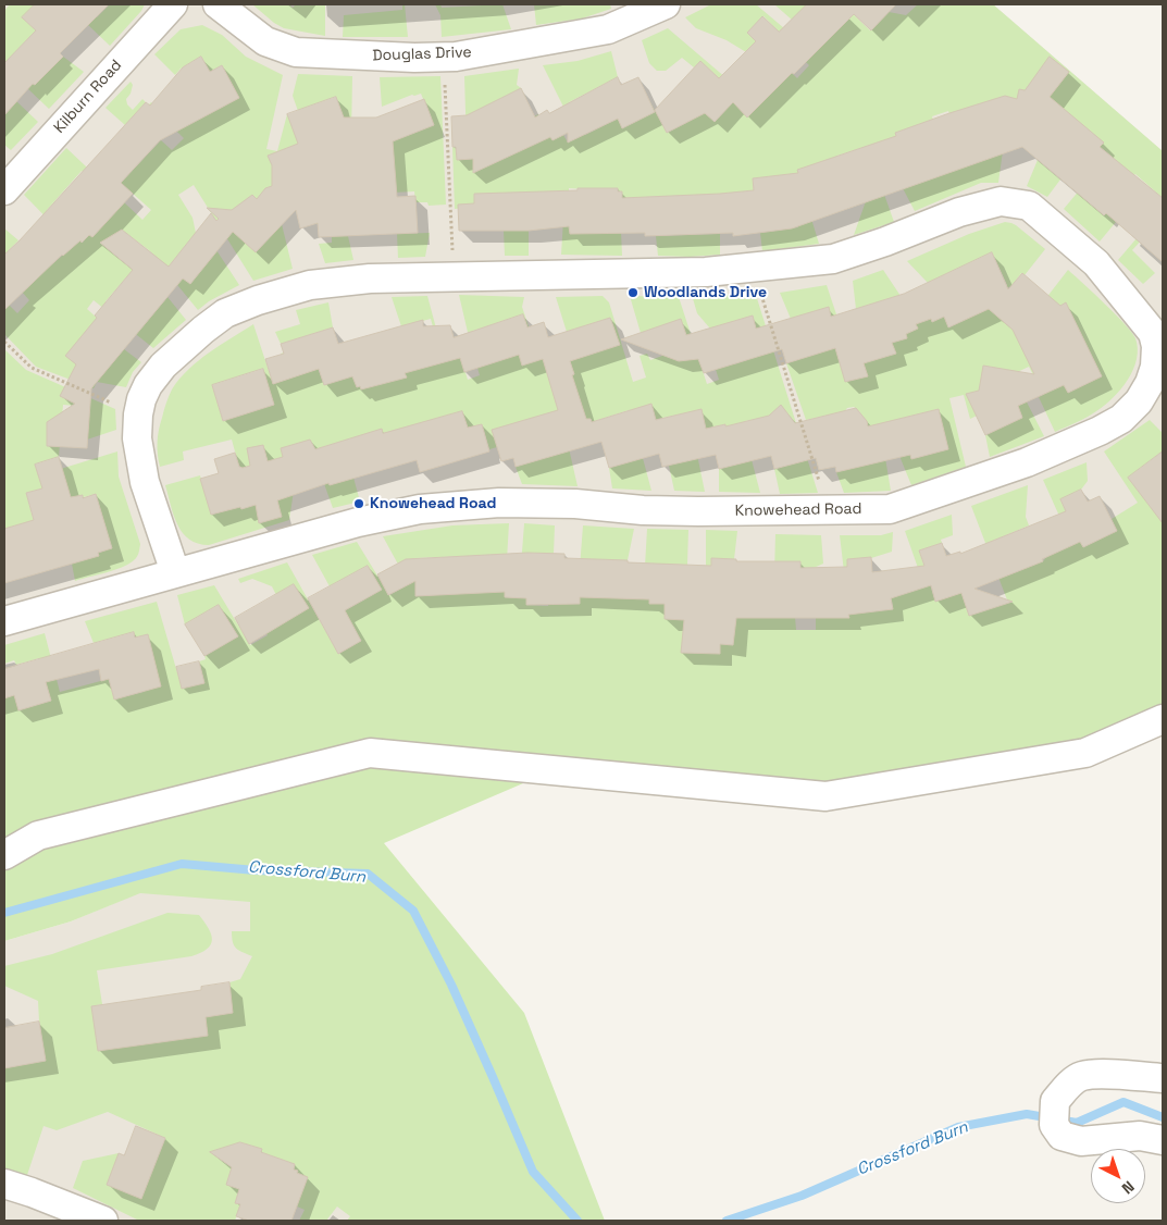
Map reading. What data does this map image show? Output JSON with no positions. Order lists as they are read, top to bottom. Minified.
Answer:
{"streets":{"street":["Douglas Drive","Kilburn Road","Knowehead Road"]},"water":["Crossford Burn"],"places":["Woodlands Drive","Knowehead Road"],"north":"bottom right"}
